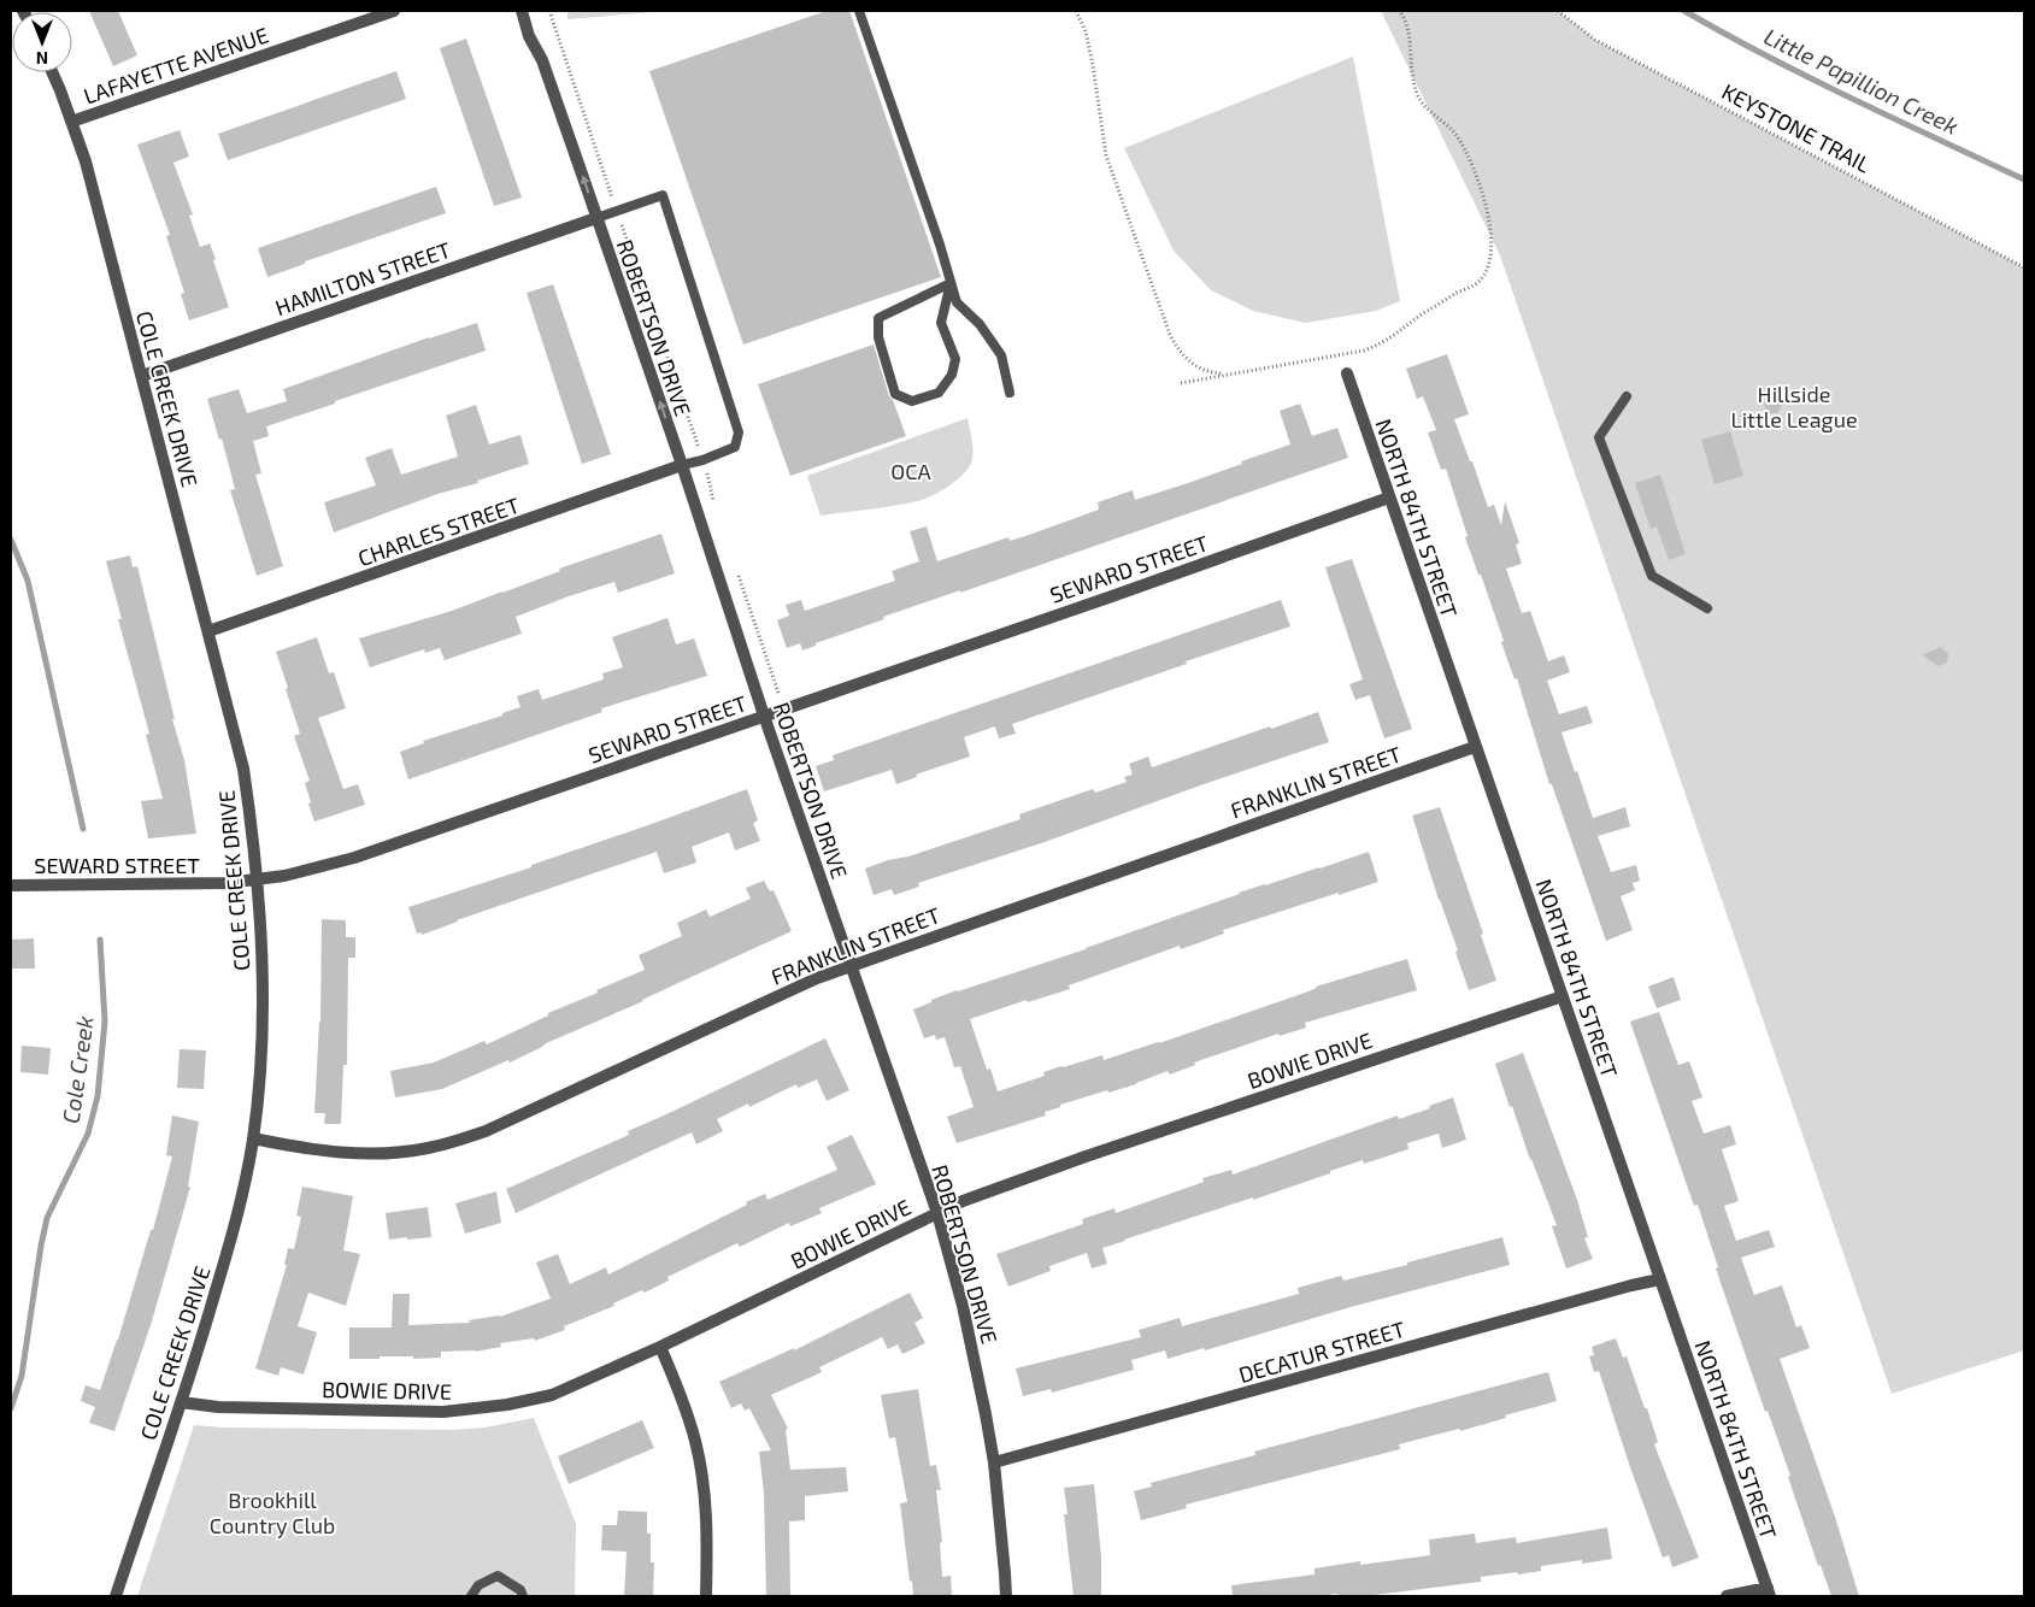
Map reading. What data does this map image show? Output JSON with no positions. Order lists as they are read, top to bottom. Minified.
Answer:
{"streets":{"street":["LAFAYETTE AVENUE","HAMILTON STREET","ROBERTSON DRIVE","COLE CREEK DRIVE","NORTH 84TH STREET","CHARLES STREET","SEWARD STREET","FRANKLIN STREET","BOWIE DRIVE","DECATUR STREET"],"path":["KEYSTONE TRAIL"]},"crossings":[["LAFAYETTE AVENUE","COLE CREEK DRIVE"],["HAMILTON STREET","ROBERTSON DRIVE"],["HAMILTON STREET","COLE CREEK DRIVE"],["ROBERTSON DRIVE","CHARLES STREET"],["ROBERTSON DRIVE","SEWARD STREET"],["ROBERTSON DRIVE","FRANKLIN STREET"],["ROBERTSON DRIVE","BOWIE DRIVE"],["ROBERTSON DRIVE","DECATUR STREET"],["COLE CREEK DRIVE","CHARLES STREET"],["COLE CREEK DRIVE","SEWARD STREET"],["COLE CREEK DRIVE","FRANKLIN STREET"],["COLE CREEK DRIVE","BOWIE DRIVE"],["NORTH 84TH STREET","SEWARD STREET"],["NORTH 84TH STREET","FRANKLIN STREET"],["NORTH 84TH STREET","BOWIE DRIVE"],["NORTH 84TH STREET","DECATUR STREET"]],"water":["Little Papillion Creek","Cole Creek"],"parks":["Hillside Little League","OCA","Brookhill Country Club"],"north":"bottom"}
